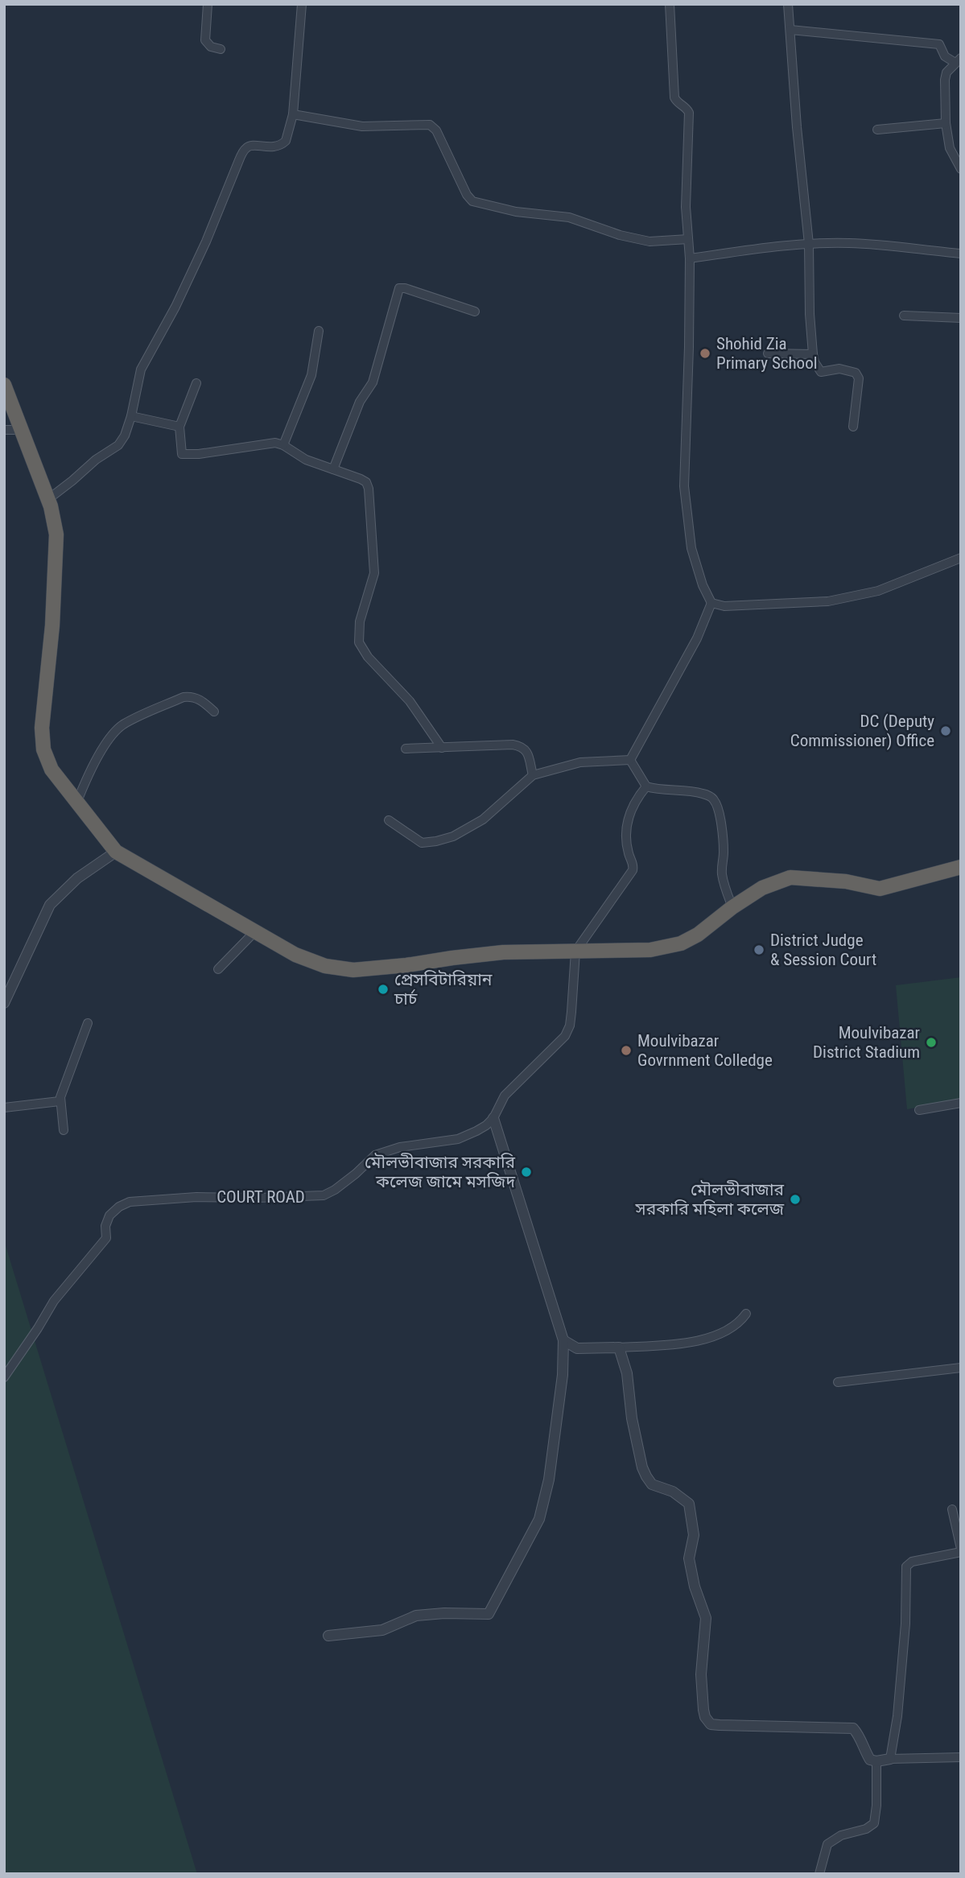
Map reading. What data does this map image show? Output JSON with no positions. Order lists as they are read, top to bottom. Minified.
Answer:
{"streets":{"street":["COURT ROAD"]},"places":["Shohid Zia Primary School","DC (Deputy Commissioner) Office","District Judge & Session Court","প্রেসবিটারিয়ান চার্চ","Moulvibazar District Stadium","Moulvibazar Govrnment Colledge","মৌলভীবাজার সরকারি কলেজ জামে মসজিদ","মৌলভীবাজার সরকারি মহিলা কলেজ"]}
